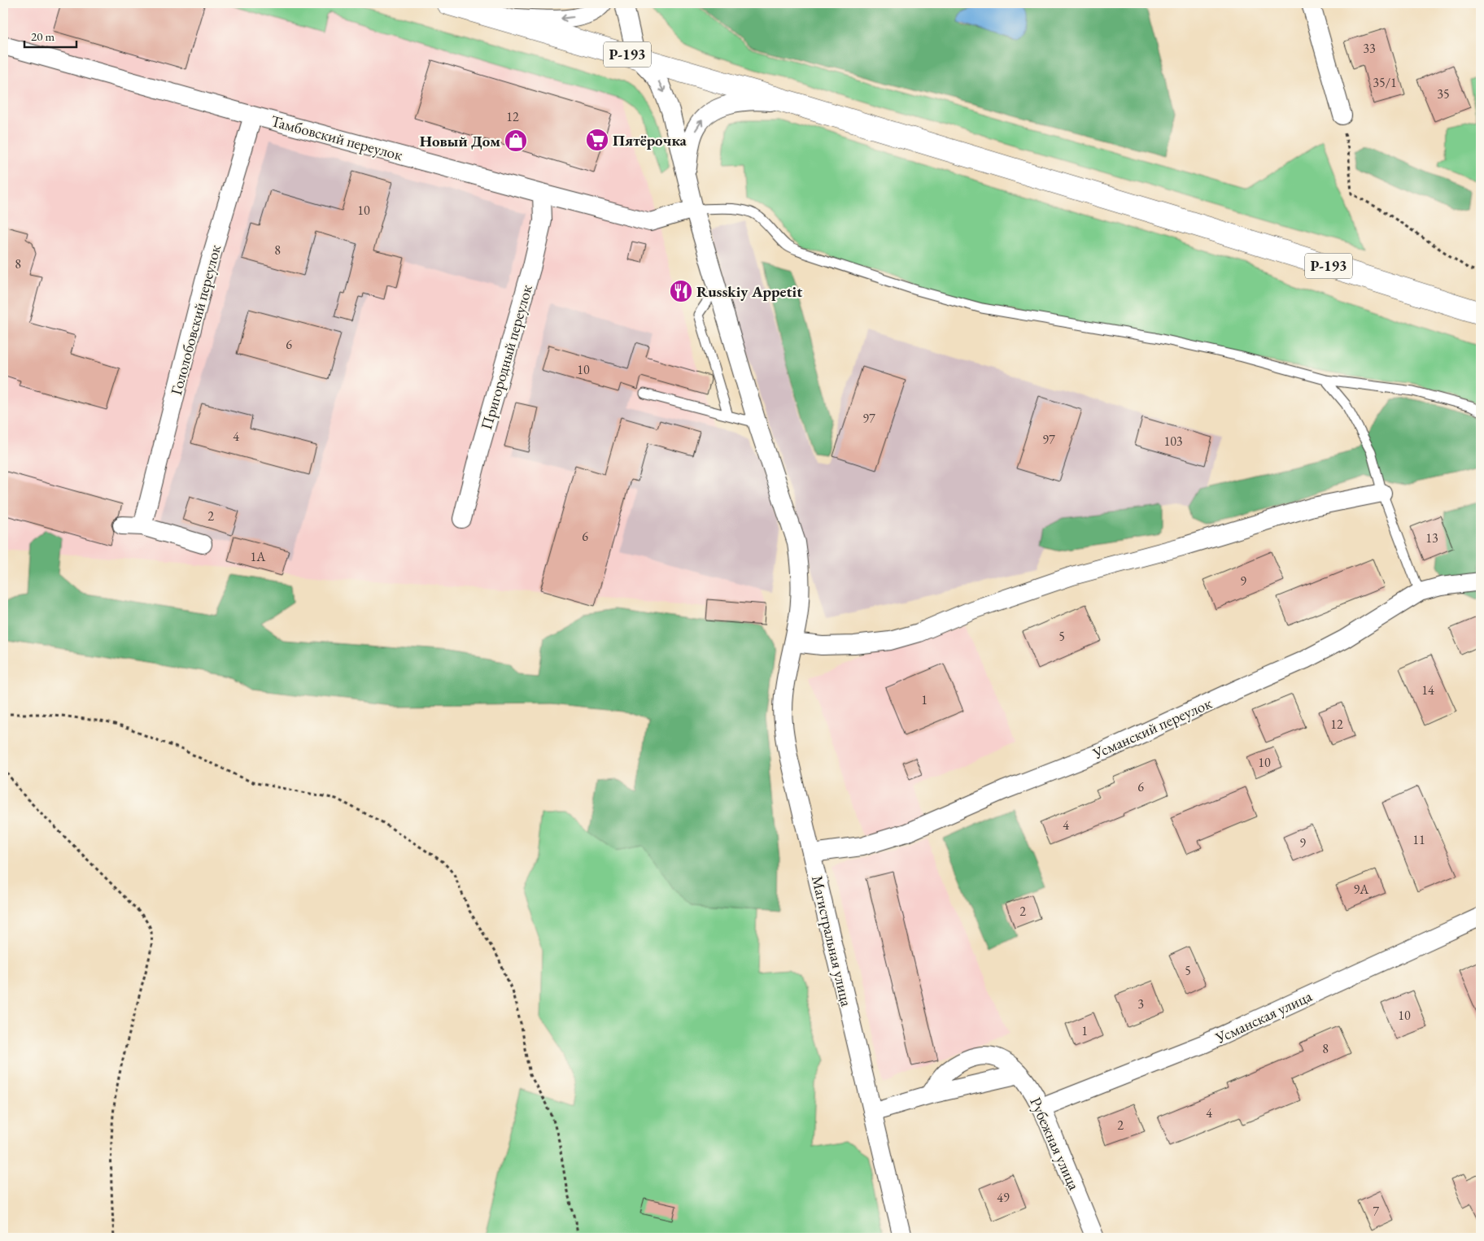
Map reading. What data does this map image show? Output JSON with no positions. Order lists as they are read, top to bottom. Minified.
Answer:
{"streets":{"highway":["Р-193"],"street":["Тамбовский переулок","Гололобовский переулок","Пригородный переулок","Усманский переулок","Магистральная улица","Усманская улица","Рубежная улица"]},"crossings":[["Р-193","Магистральная улица"],["Тамбовский переулок","Гололобовский переулок"],["Тамбовский переулок","Пригородный переулок"],["Тамбовский переулок","Магистральная улица"],["Усманский переулок","Магистральная улица"],["Усманская улица","Рубежная улица"]],"places":{"supermarket":["Пятёрочка"],"shop":["Новый Дом"],"restaurant":["Russkiy Appetit"]},"house_numbers":["33","35/1","35","12","10","8","8","6","10","97","4","97","103","2","6","13","1А","9","5","14","1","12","10","6","4","11","9","9А","2","5","3","10","1","8","4","2","49","7"],"scale_bar":"20 m"}
